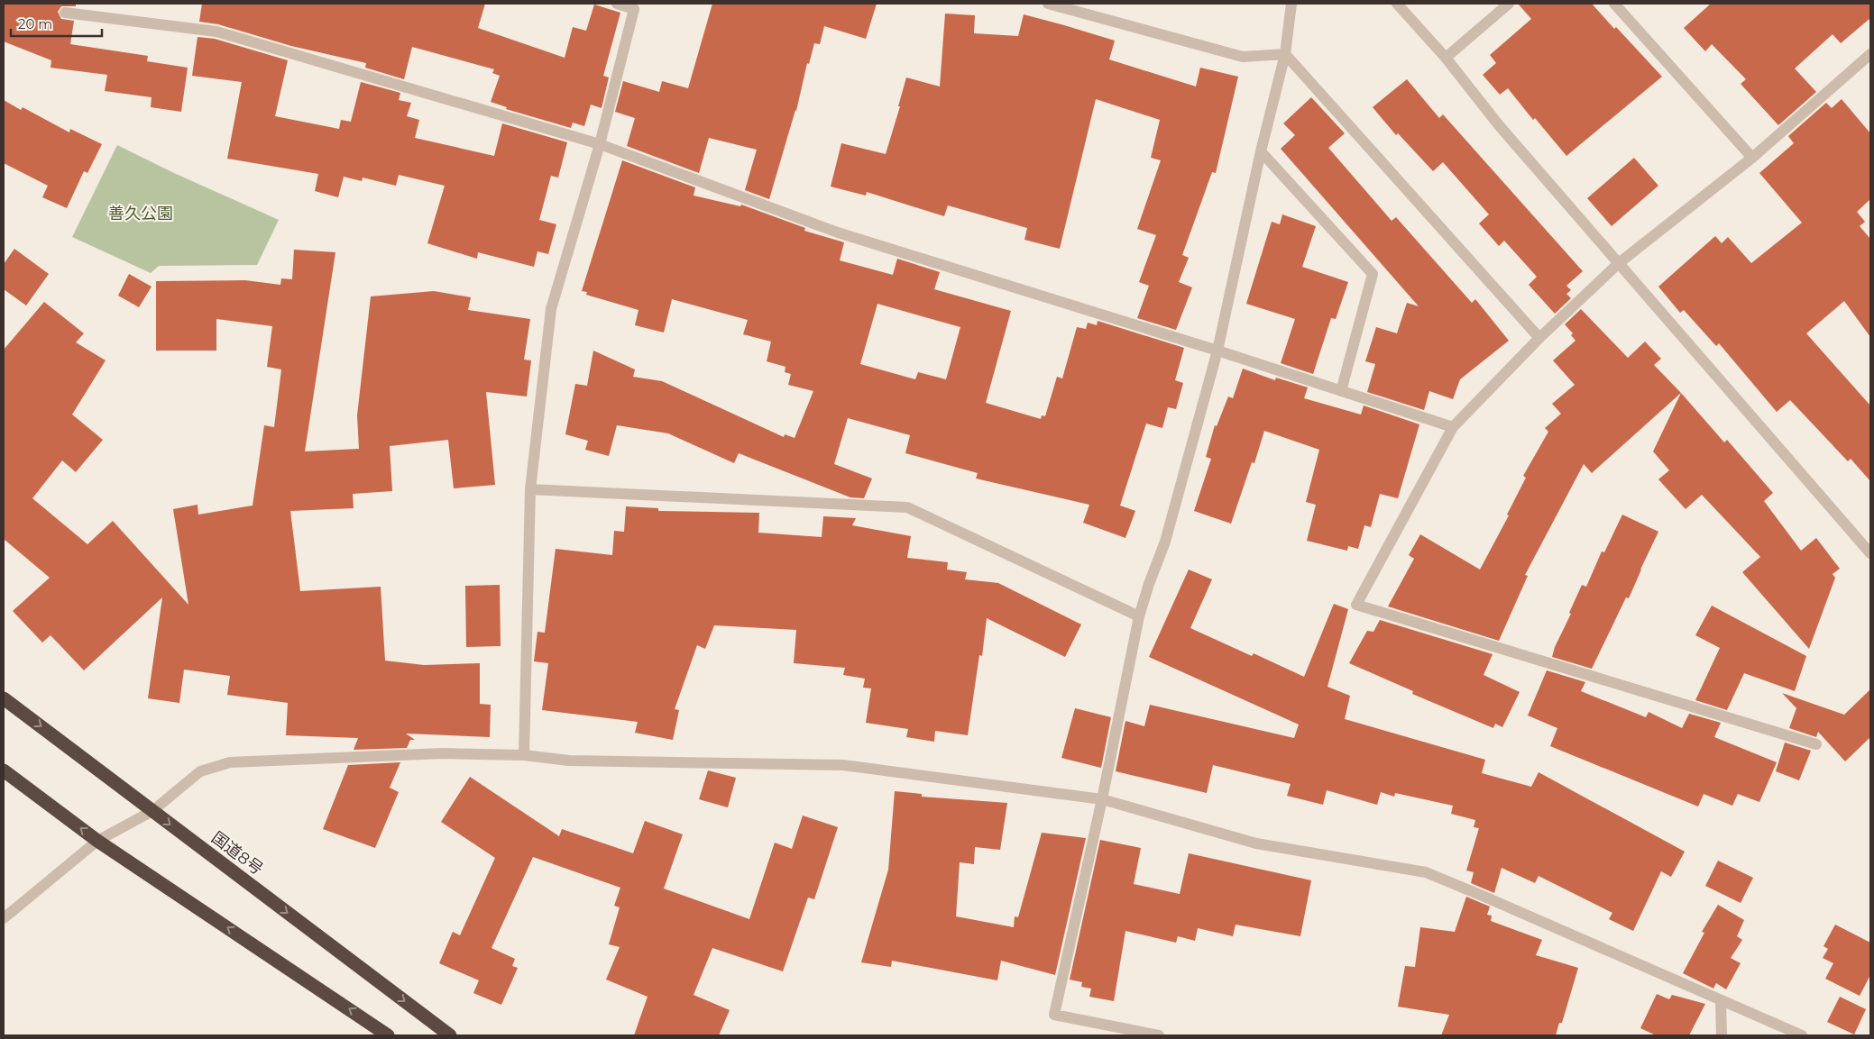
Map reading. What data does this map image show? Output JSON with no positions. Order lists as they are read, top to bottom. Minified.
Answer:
{"streets":{"highway":["国道8号"]},"parks":["善久公園"],"scale_bar":"20 m"}
